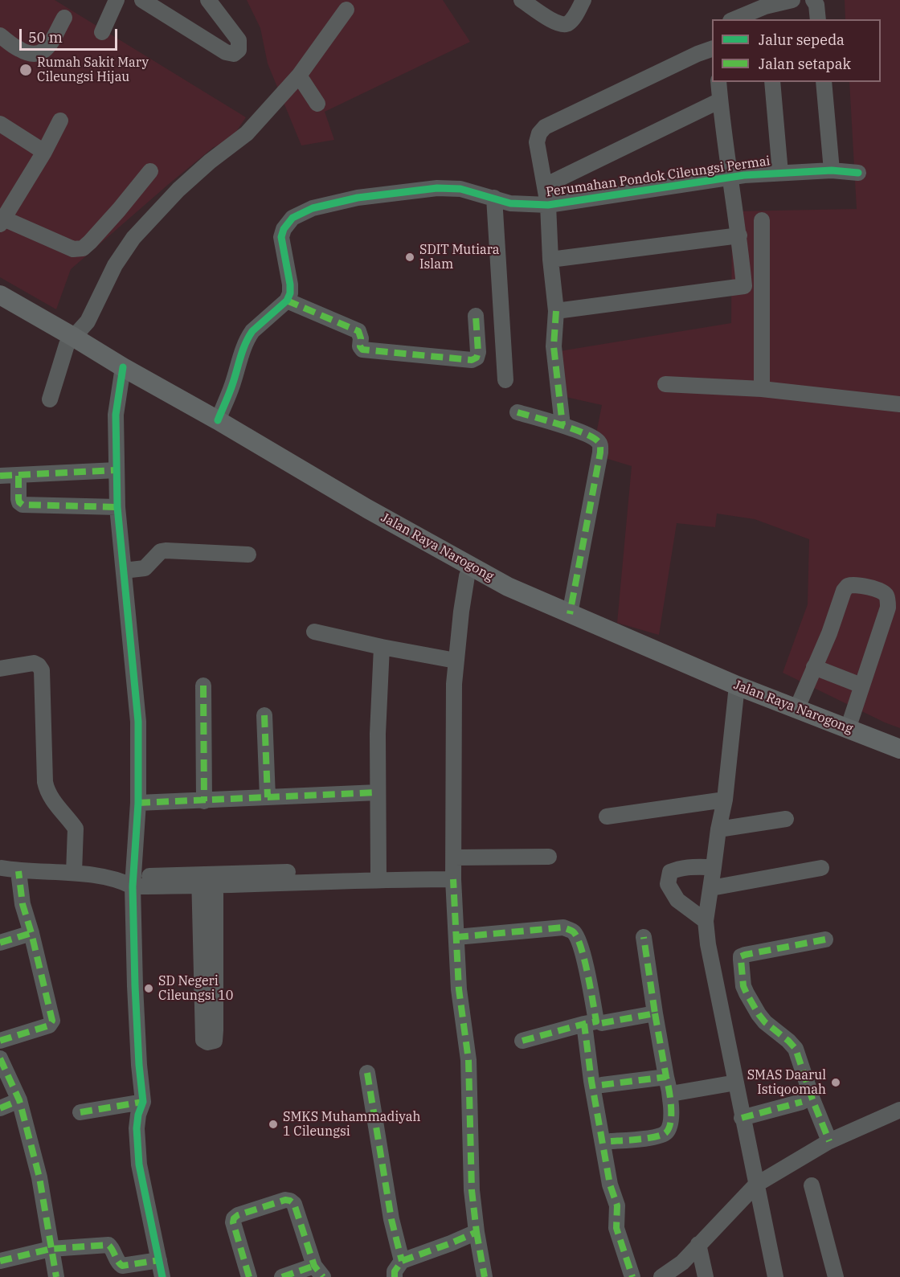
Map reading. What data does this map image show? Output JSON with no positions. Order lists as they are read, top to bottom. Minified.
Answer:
{"streets":{"main road":["Jalan Raya Narogong"],"street":["Perumahan Pondok Cileungsi Permai"]},"places":["Rumah Sakit Mary Cileungsi Hijau","SDIT Mutiara Islam","SD Negeri Cileungsi 10","SMAS Daarul Istiqoomah","SMKS Muhammadiyah 1 Cileungsi"],"legend":["Jalur sepeda","Jalan setapak"],"scale_bar":"50 m"}
